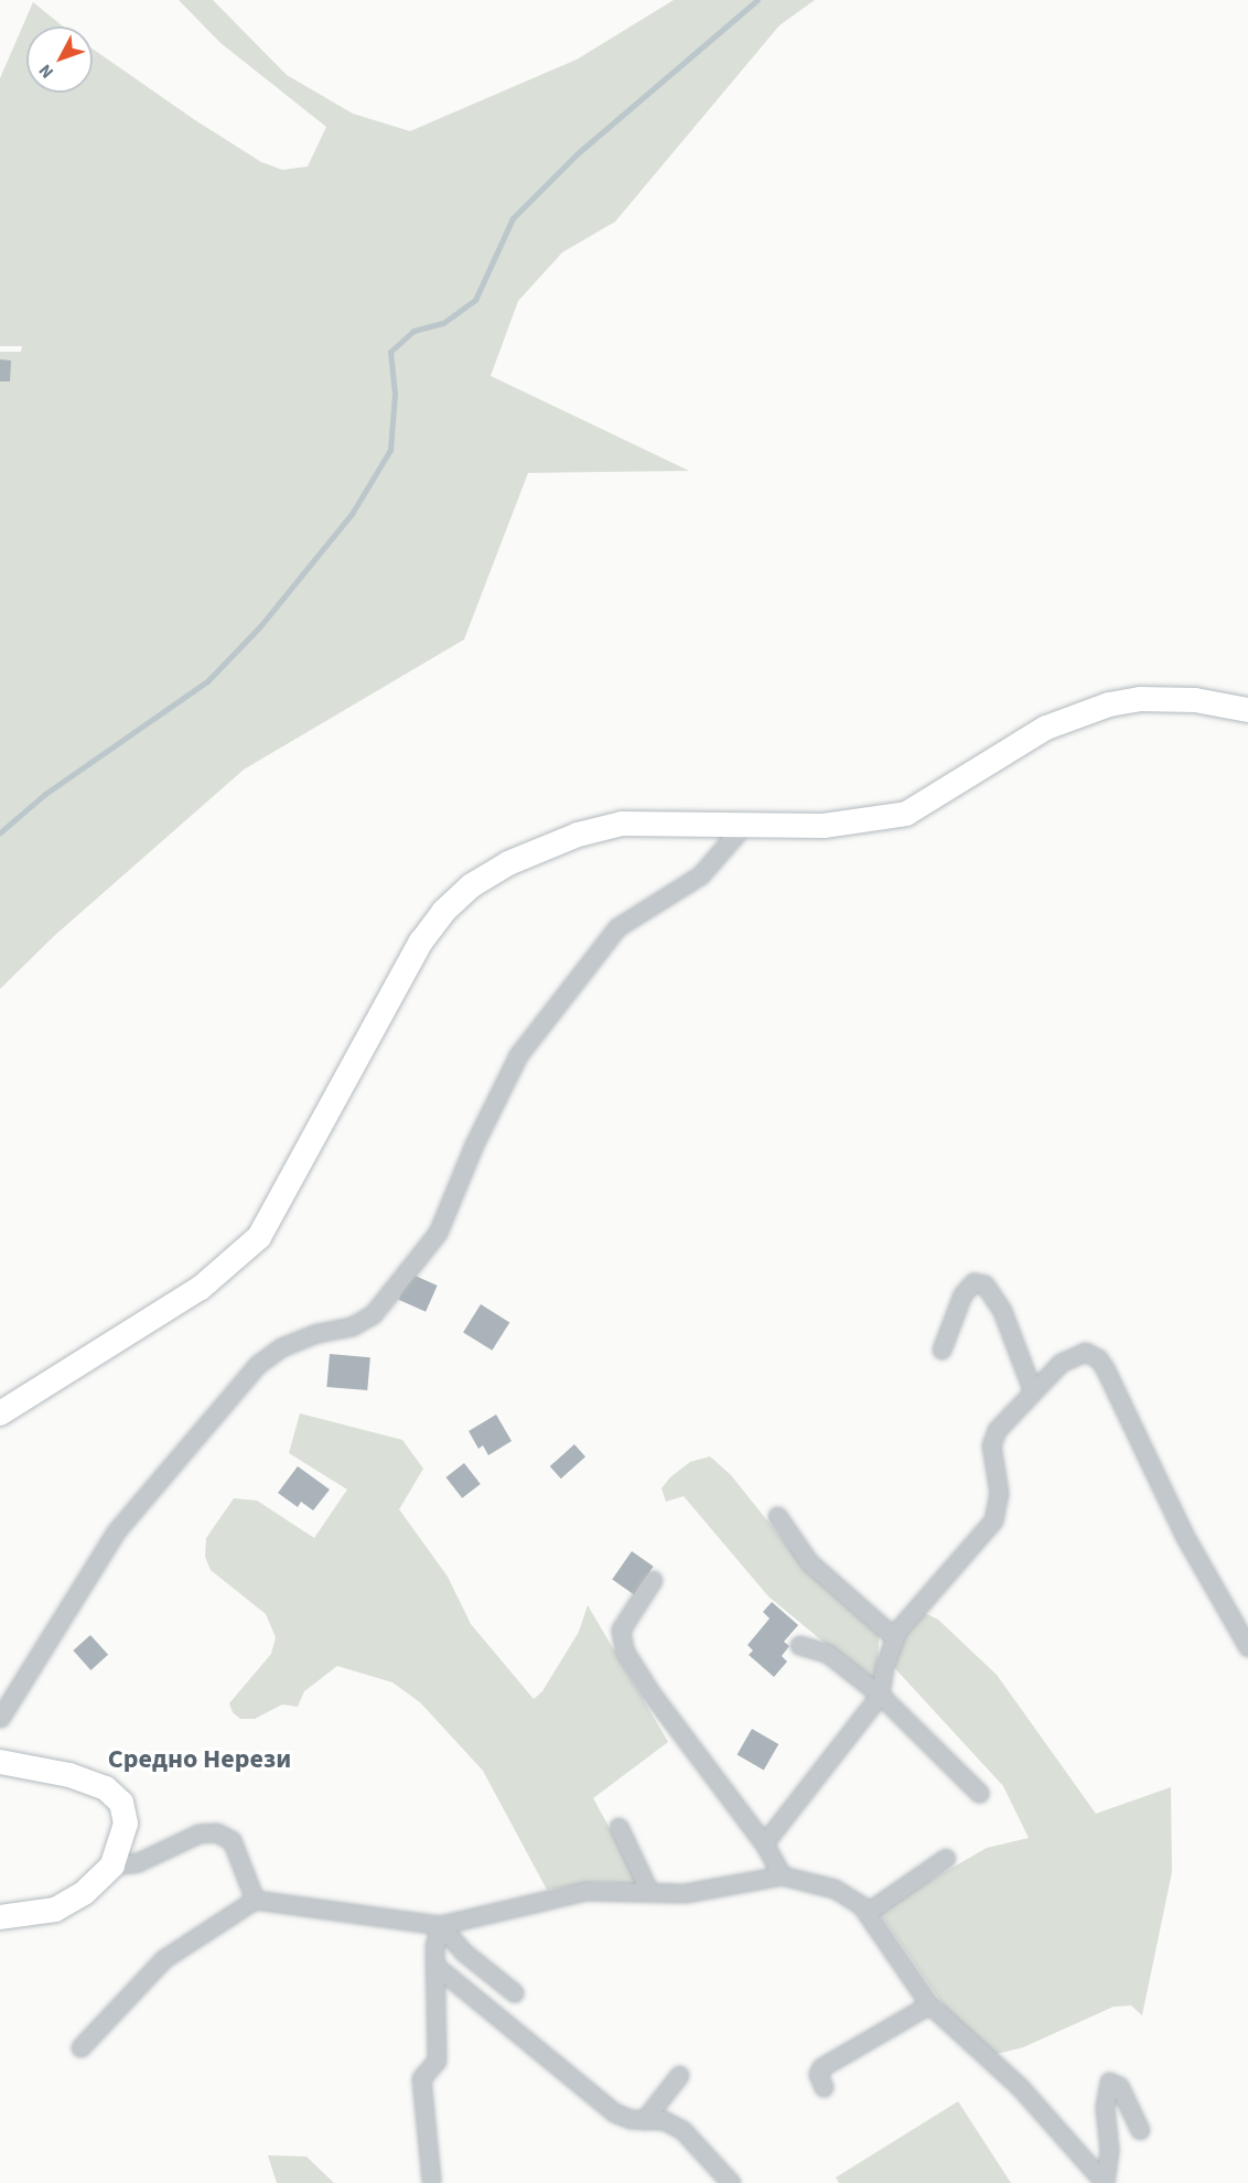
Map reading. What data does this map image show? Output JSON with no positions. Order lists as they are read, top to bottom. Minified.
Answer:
{"districts":["Средно Нерези"],"north":"bottom left"}
